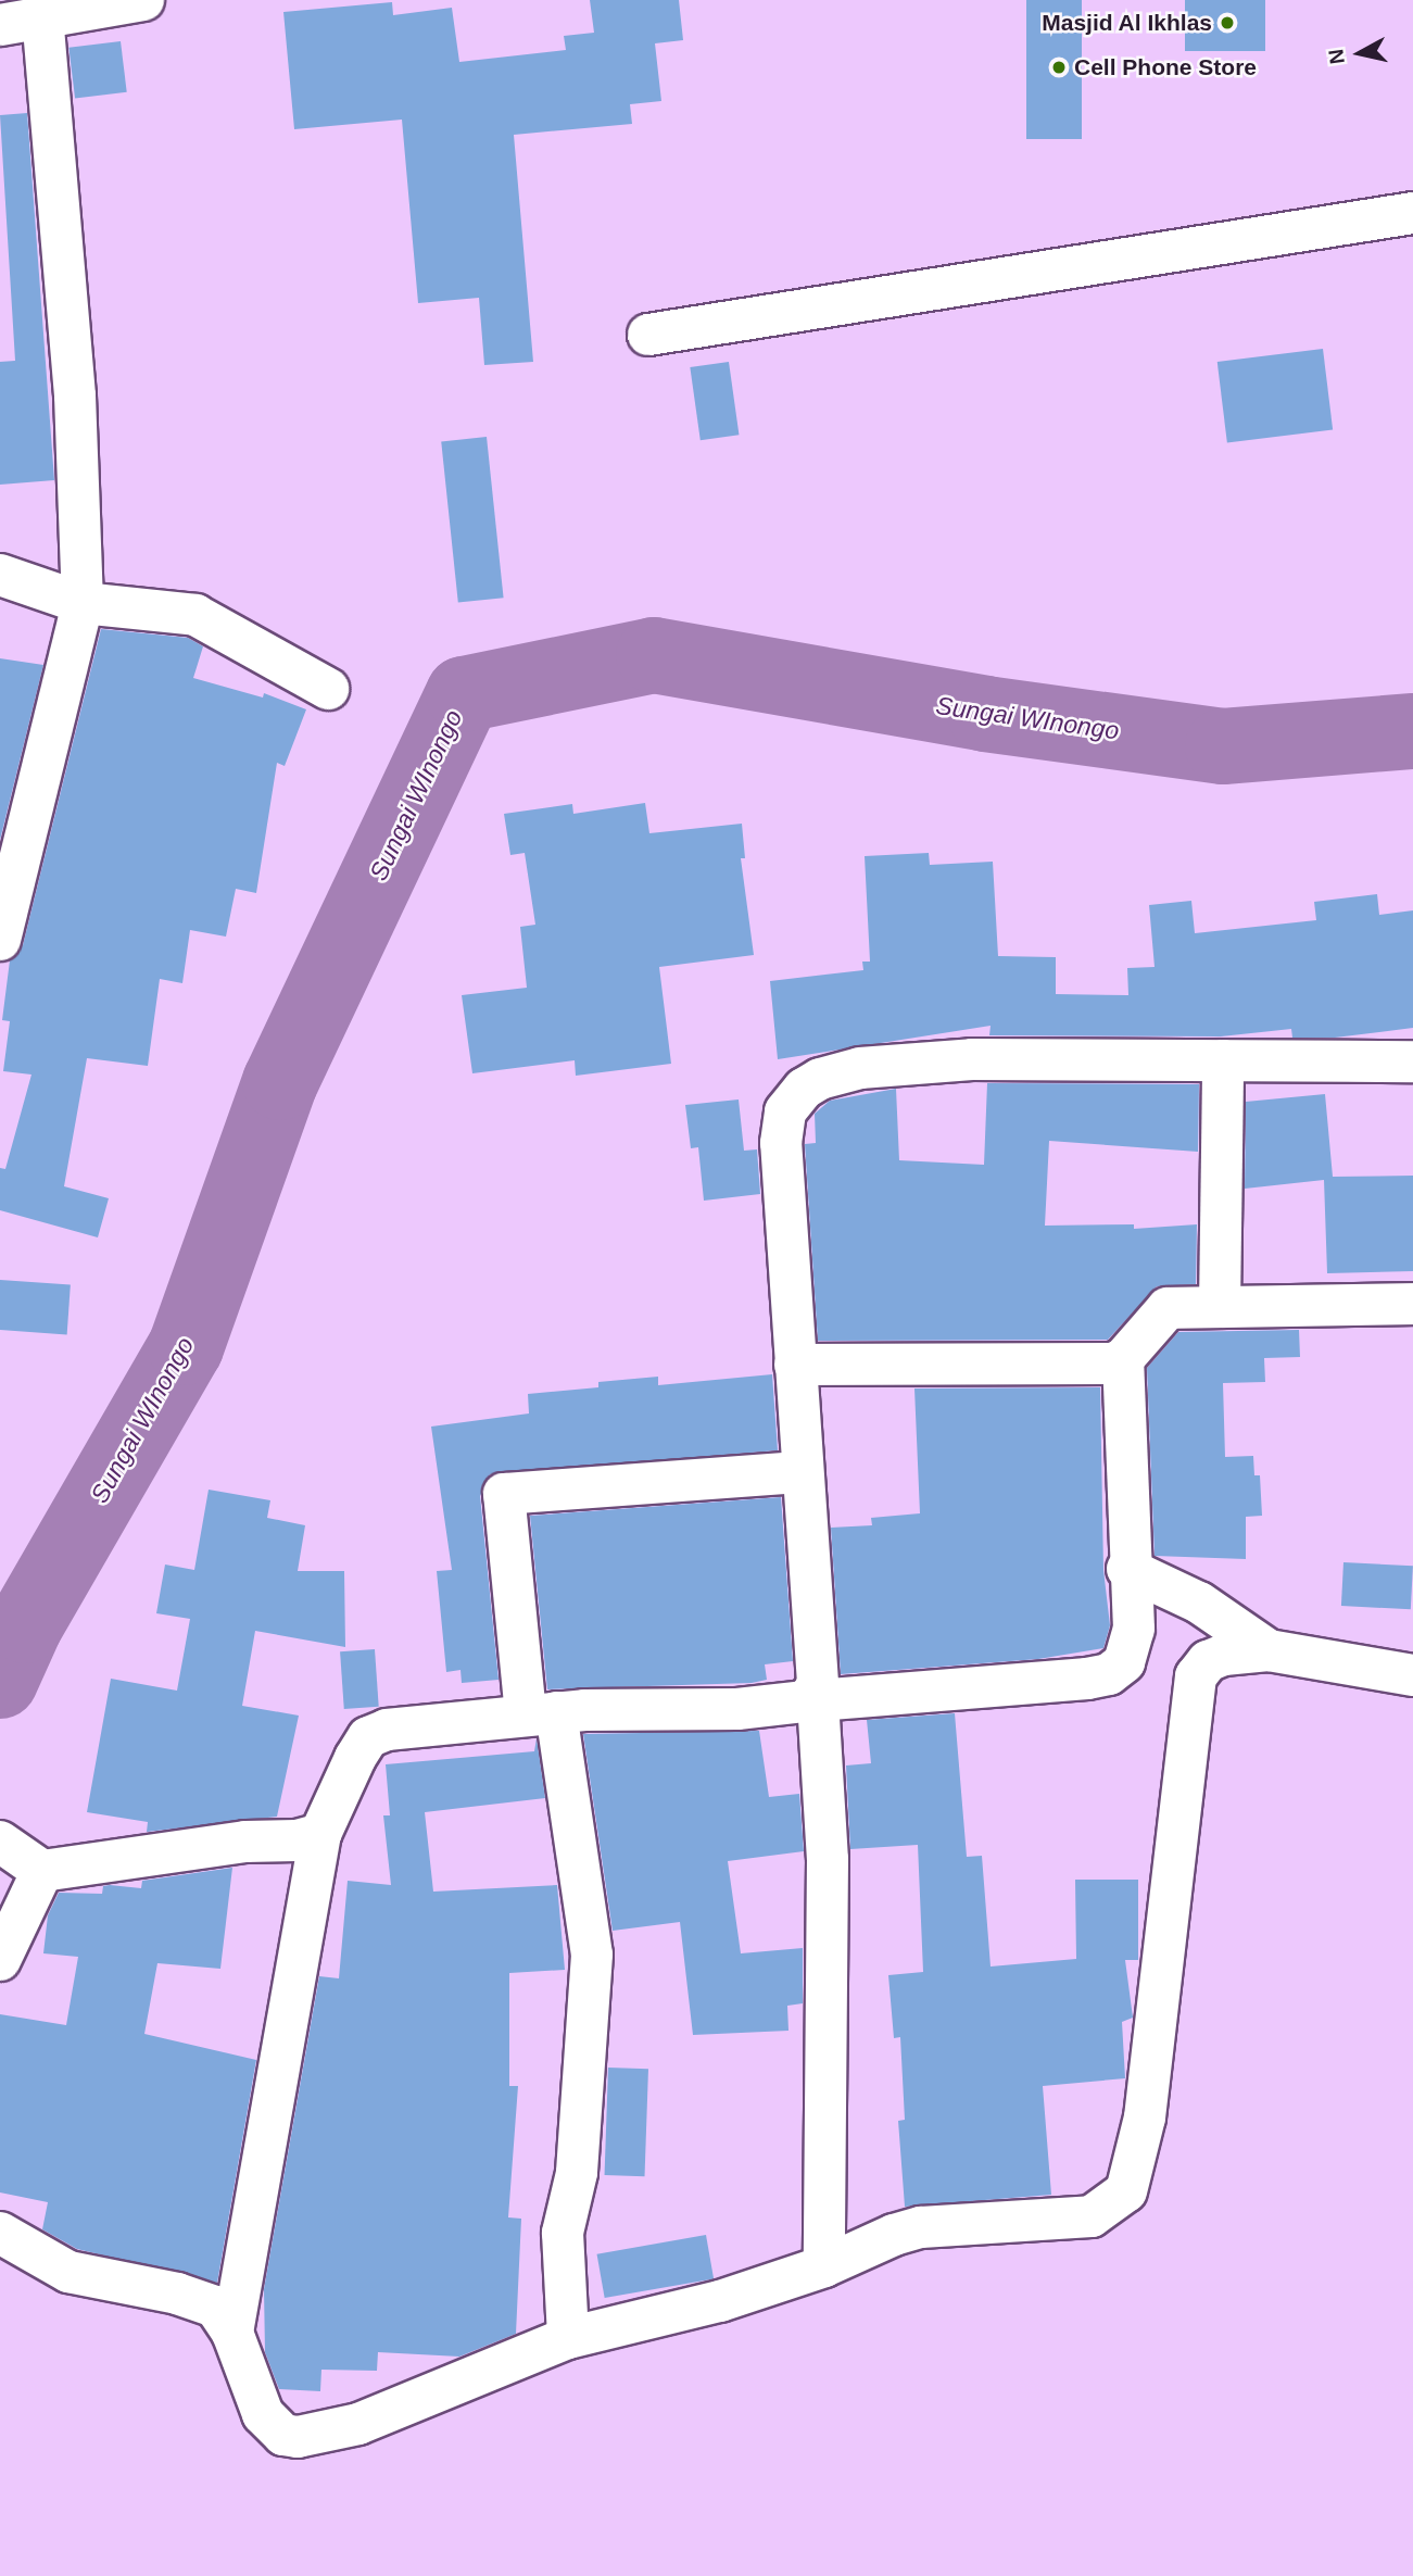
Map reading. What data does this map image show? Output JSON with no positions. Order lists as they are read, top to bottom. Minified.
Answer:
{"water":["Sungai WInongo"],"places":["Masjid Al Ikhlas","Cell Phone Store"],"north":"left"}
